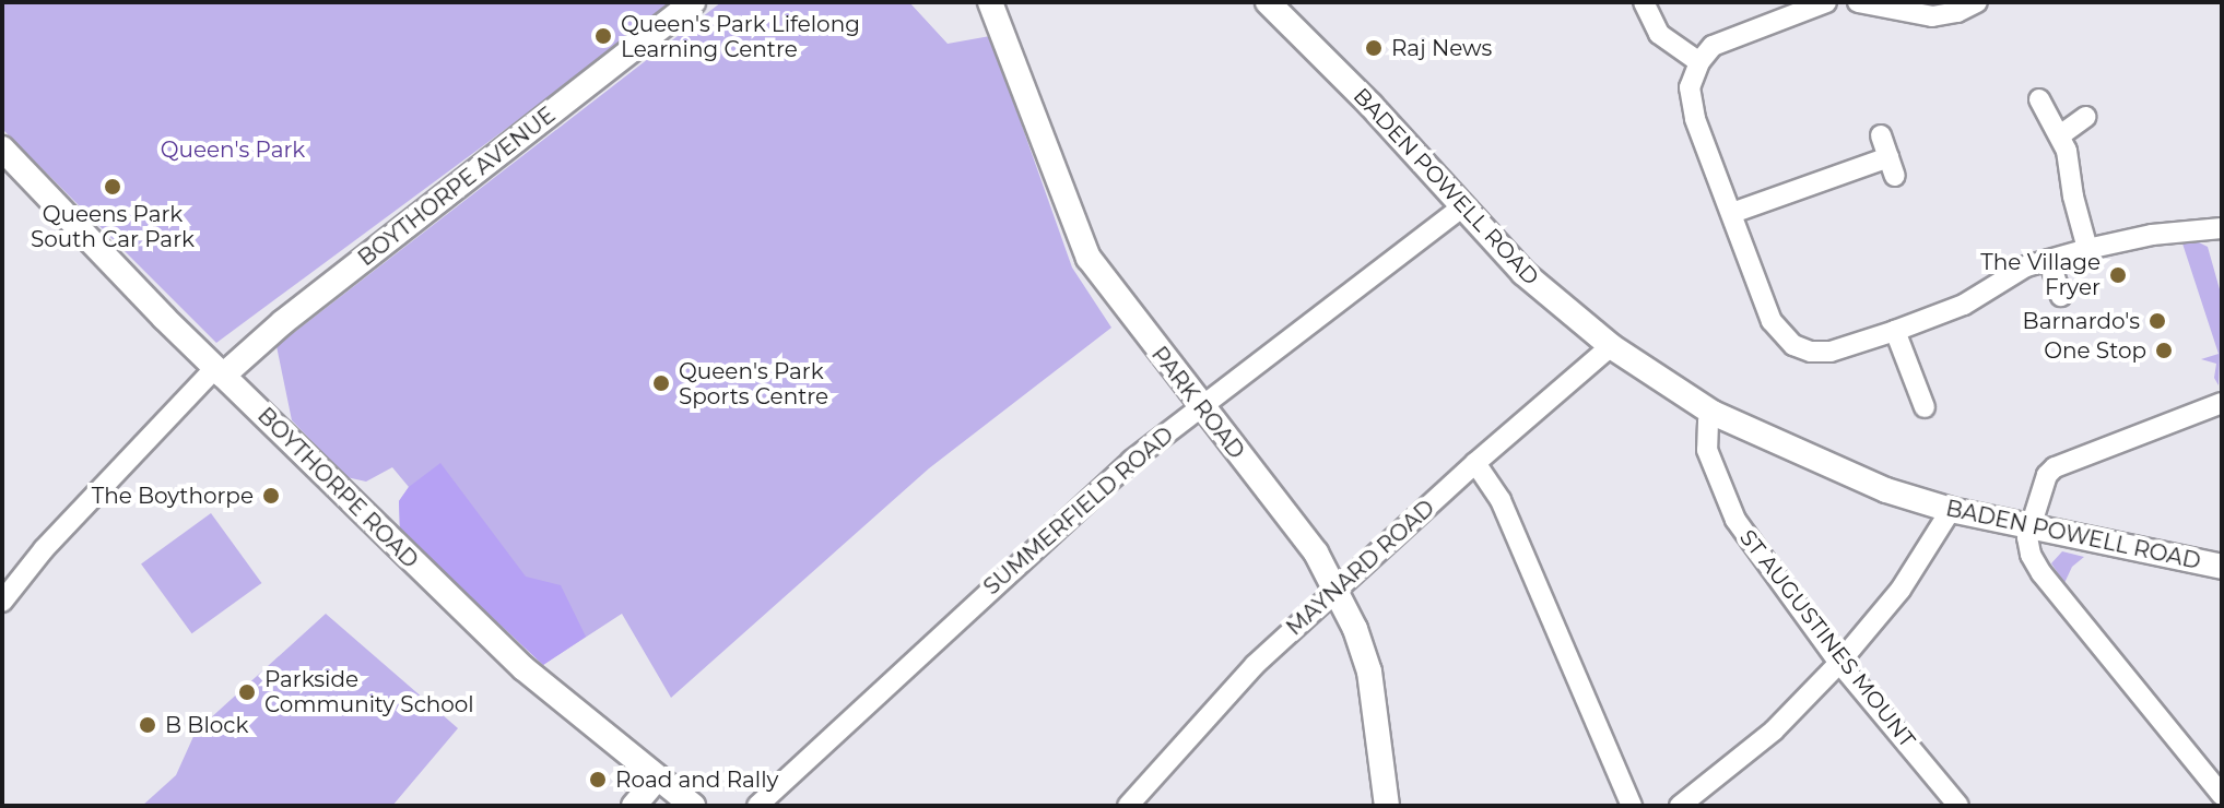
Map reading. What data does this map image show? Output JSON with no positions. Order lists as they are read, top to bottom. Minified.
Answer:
{"streets":{"street":["BOYTHORPE AVENUE","BADEN POWELL ROAD","PARK ROAD","BOYTHORPE ROAD","SUMMERFIELD ROAD","MAYNARD ROAD","ST AUGUSTINES MOUNT"]},"crossings":[["BOYTHORPE AVENUE","BOYTHORPE ROAD"],["BADEN POWELL ROAD","SUMMERFIELD ROAD"],["BADEN POWELL ROAD","MAYNARD ROAD"],["BADEN POWELL ROAD","ST AUGUSTINES MOUNT"],["PARK ROAD","SUMMERFIELD ROAD"],["PARK ROAD","MAYNARD ROAD"]],"parks":["Queen's Park"],"places":["Queen's Park Lifelong Learning Centre","Raj News","Queens Park South Car Park","The Village Fryer","Barnardo's","One Stop","Queen's Park Sports Centre","The Boythorpe","Parkside Community School","B Block","Road and Rally"]}
